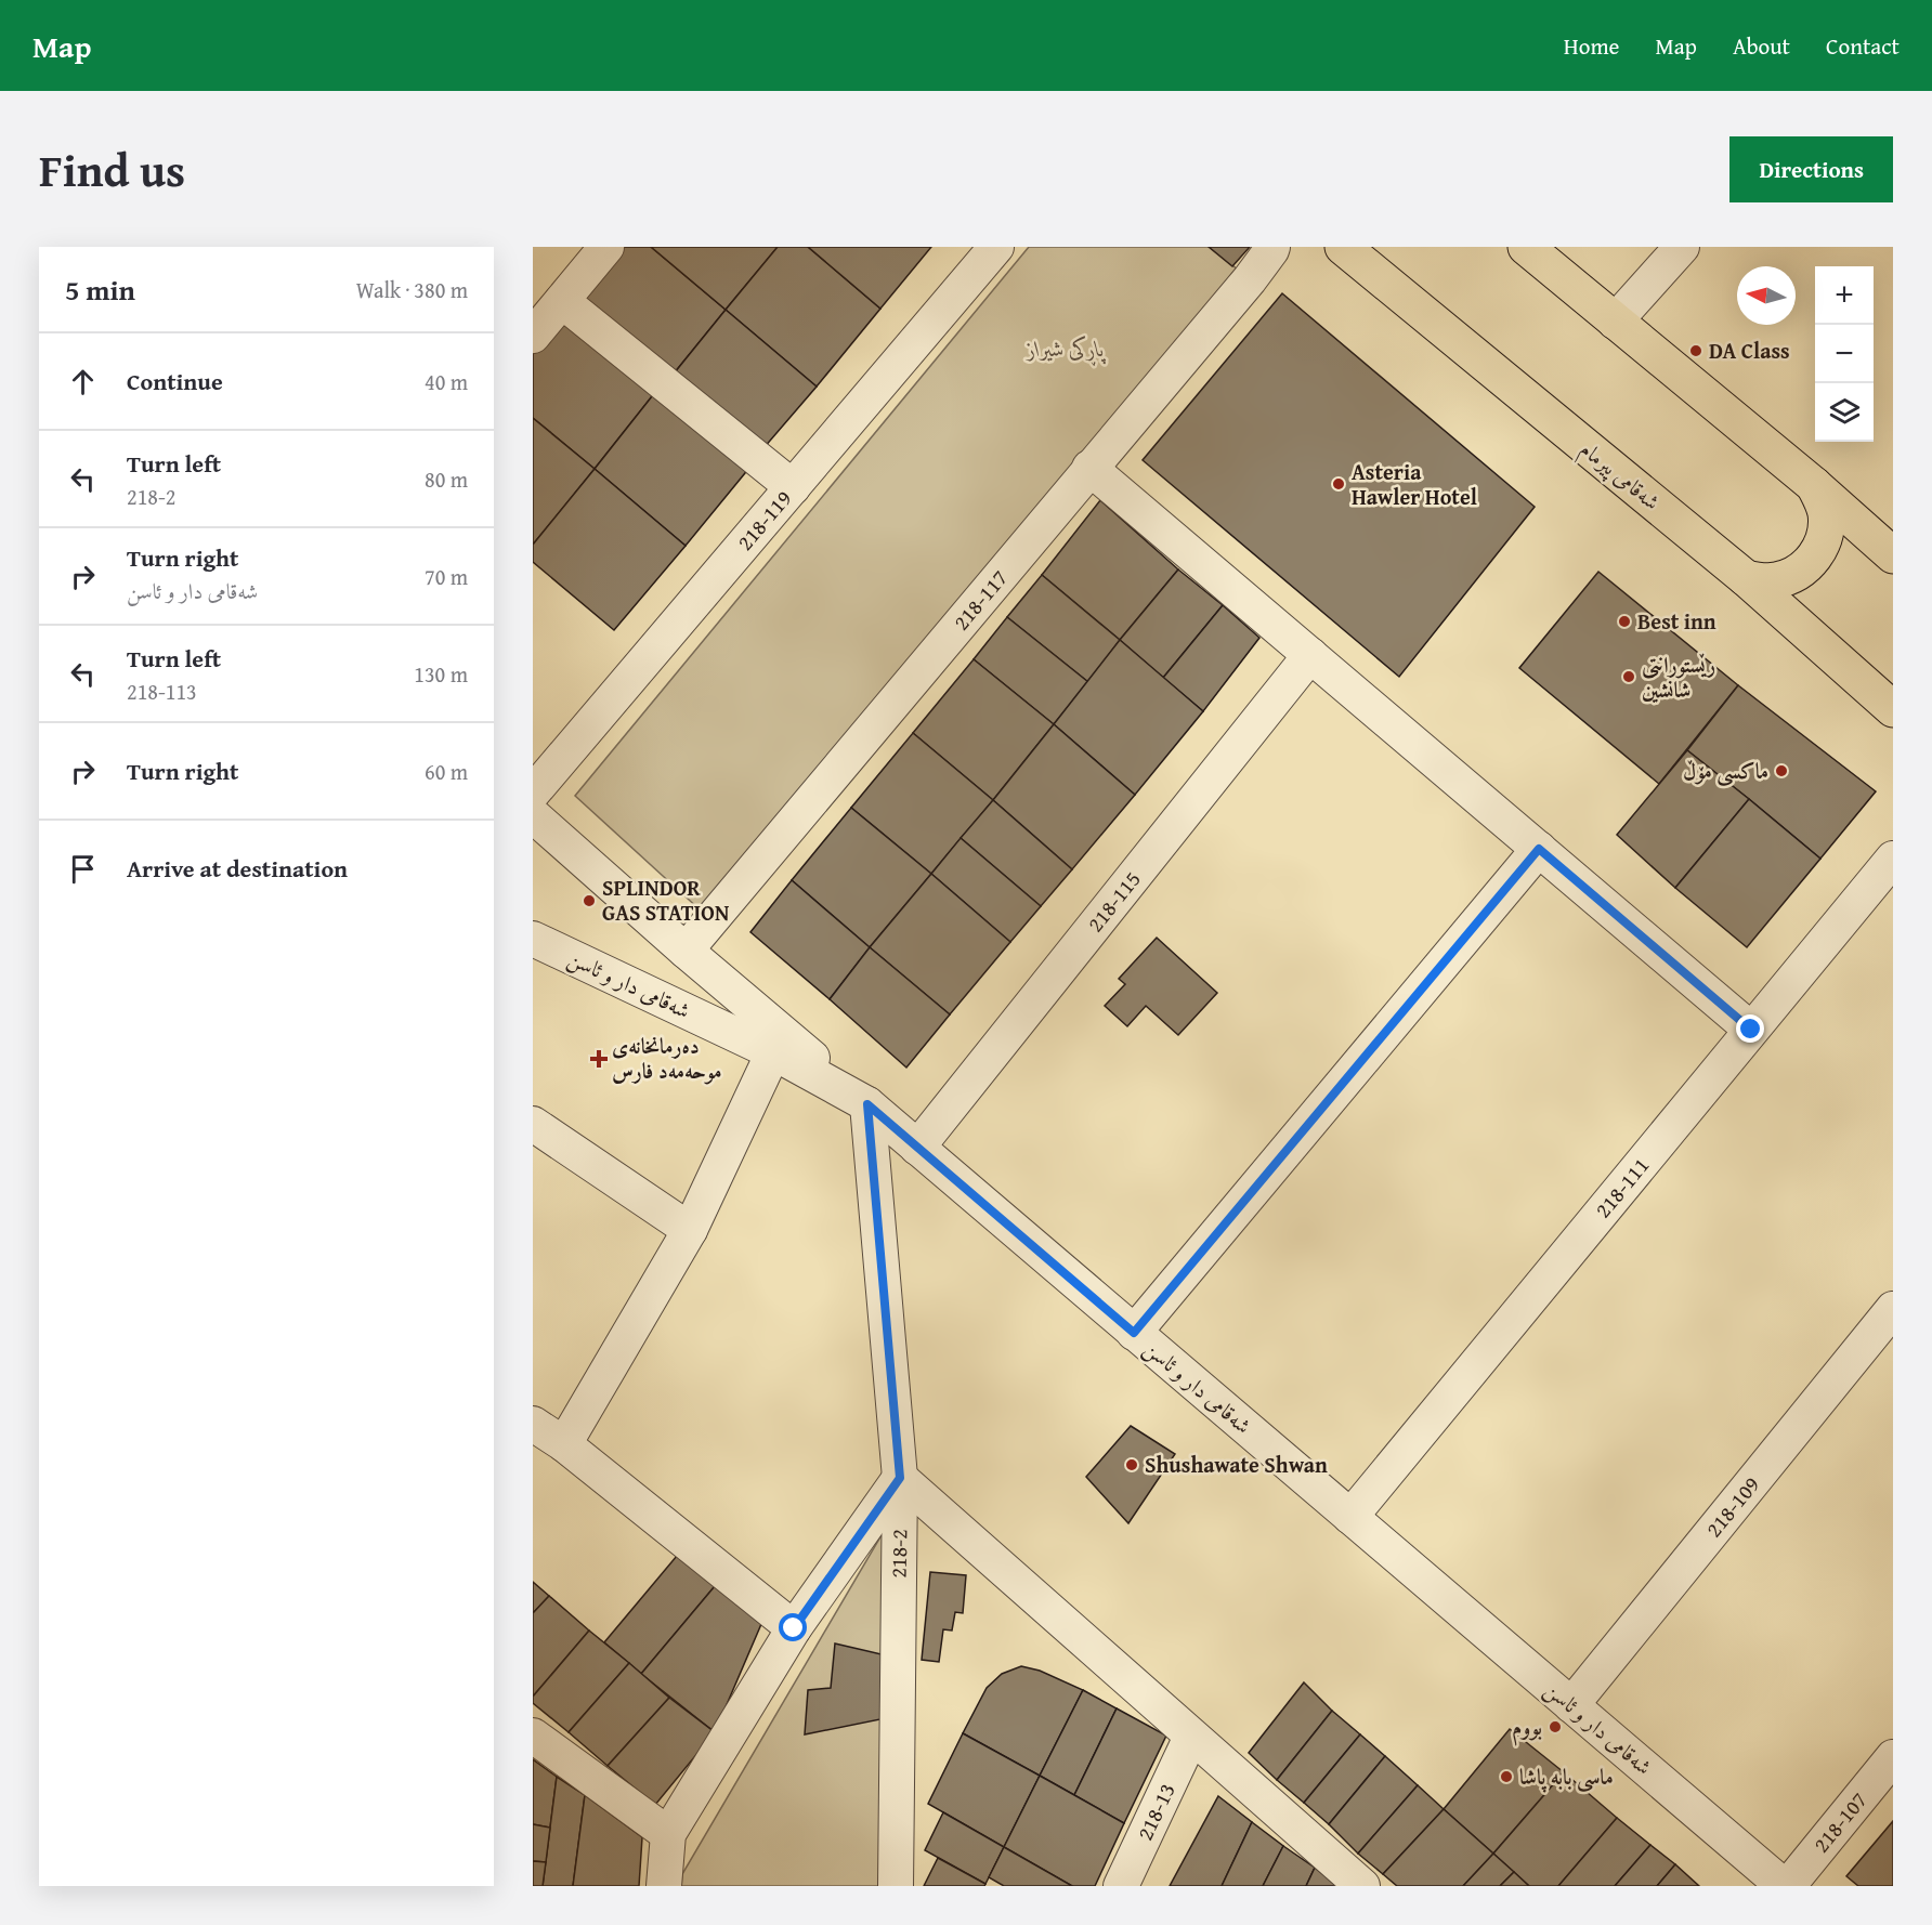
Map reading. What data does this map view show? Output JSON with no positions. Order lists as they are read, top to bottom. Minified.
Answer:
{"streets":{"highway":["شەقامی پیرمام"],"street":["218-119","218-117","218-115","شەقامی دار و ئاسن","218-111","218-109","218-2","218-13","218-107"]},"crossings":[["218-115","شەقامی دار و ئاسن"],["شەقامی دار و ئاسن","218-111"],["شەقامی دار و ئاسن","218-109"],["شەقامی دار و ئاسن","218-2"],["شەقامی دار و ئاسن","218-107"]],"parks":["پاڕکی شیراز"],"places":{"other":["DA Class","Asteria Hawler Hotel","Best inn","رێستورانتی شانشین","ماكسی مۆڵ","SPLINDOR GAS STATION","Shushawate Shwan","بووم","ماسی بابە پاشا"],"health":["دەرمانخانەی موحەمەد فارس"]},"north":"left","page":{"header":"Map","nav":["Home","Map","About","Contact"],"title":"Find us","buttons":"Directions","heading":["5 min","Walk · 380 m"],"map_buttons":["+","−"],"list":[["Continue","40 m"],["Turn left","218-2","80 m"],["Turn right","شەقامی دار و ئاسن","70 m"],["Turn left","218-113","130 m"],["Turn right","60 m"],"Arrive at destination"]}}
